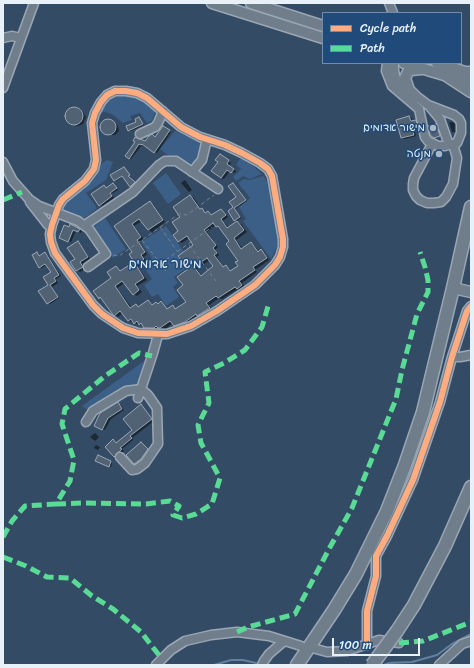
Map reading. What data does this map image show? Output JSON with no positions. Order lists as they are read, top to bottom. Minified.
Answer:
{"districts":["מישור אדומים"],"places":["מישור אדומים","מנטה"],"legend":["Cycle path","Path"],"scale_bar":"100 m"}
